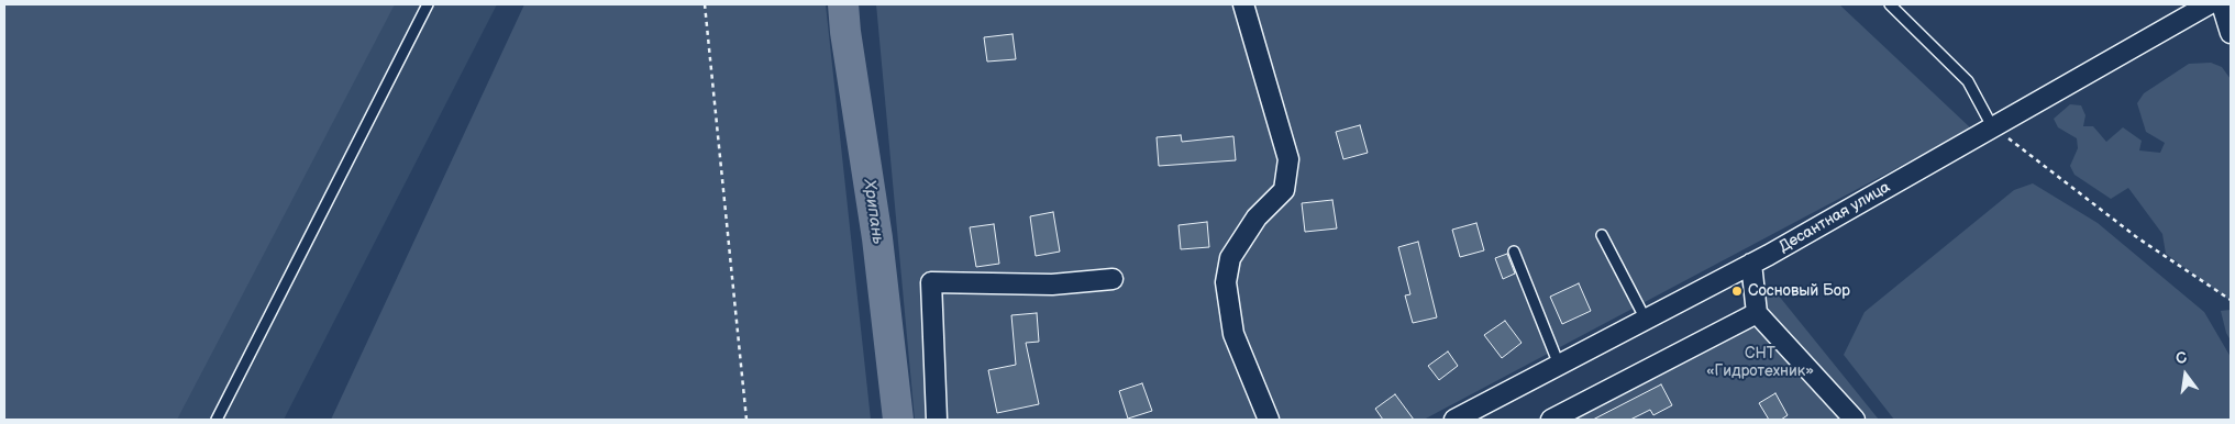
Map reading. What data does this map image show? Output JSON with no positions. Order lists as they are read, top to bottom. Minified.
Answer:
{"streets":{"street":["Десантная улица"]},"water":["Хрипань"],"parks":["СНТ «Гидротехник»"],"places":["Сосновый Бор"],"north":"top"}
